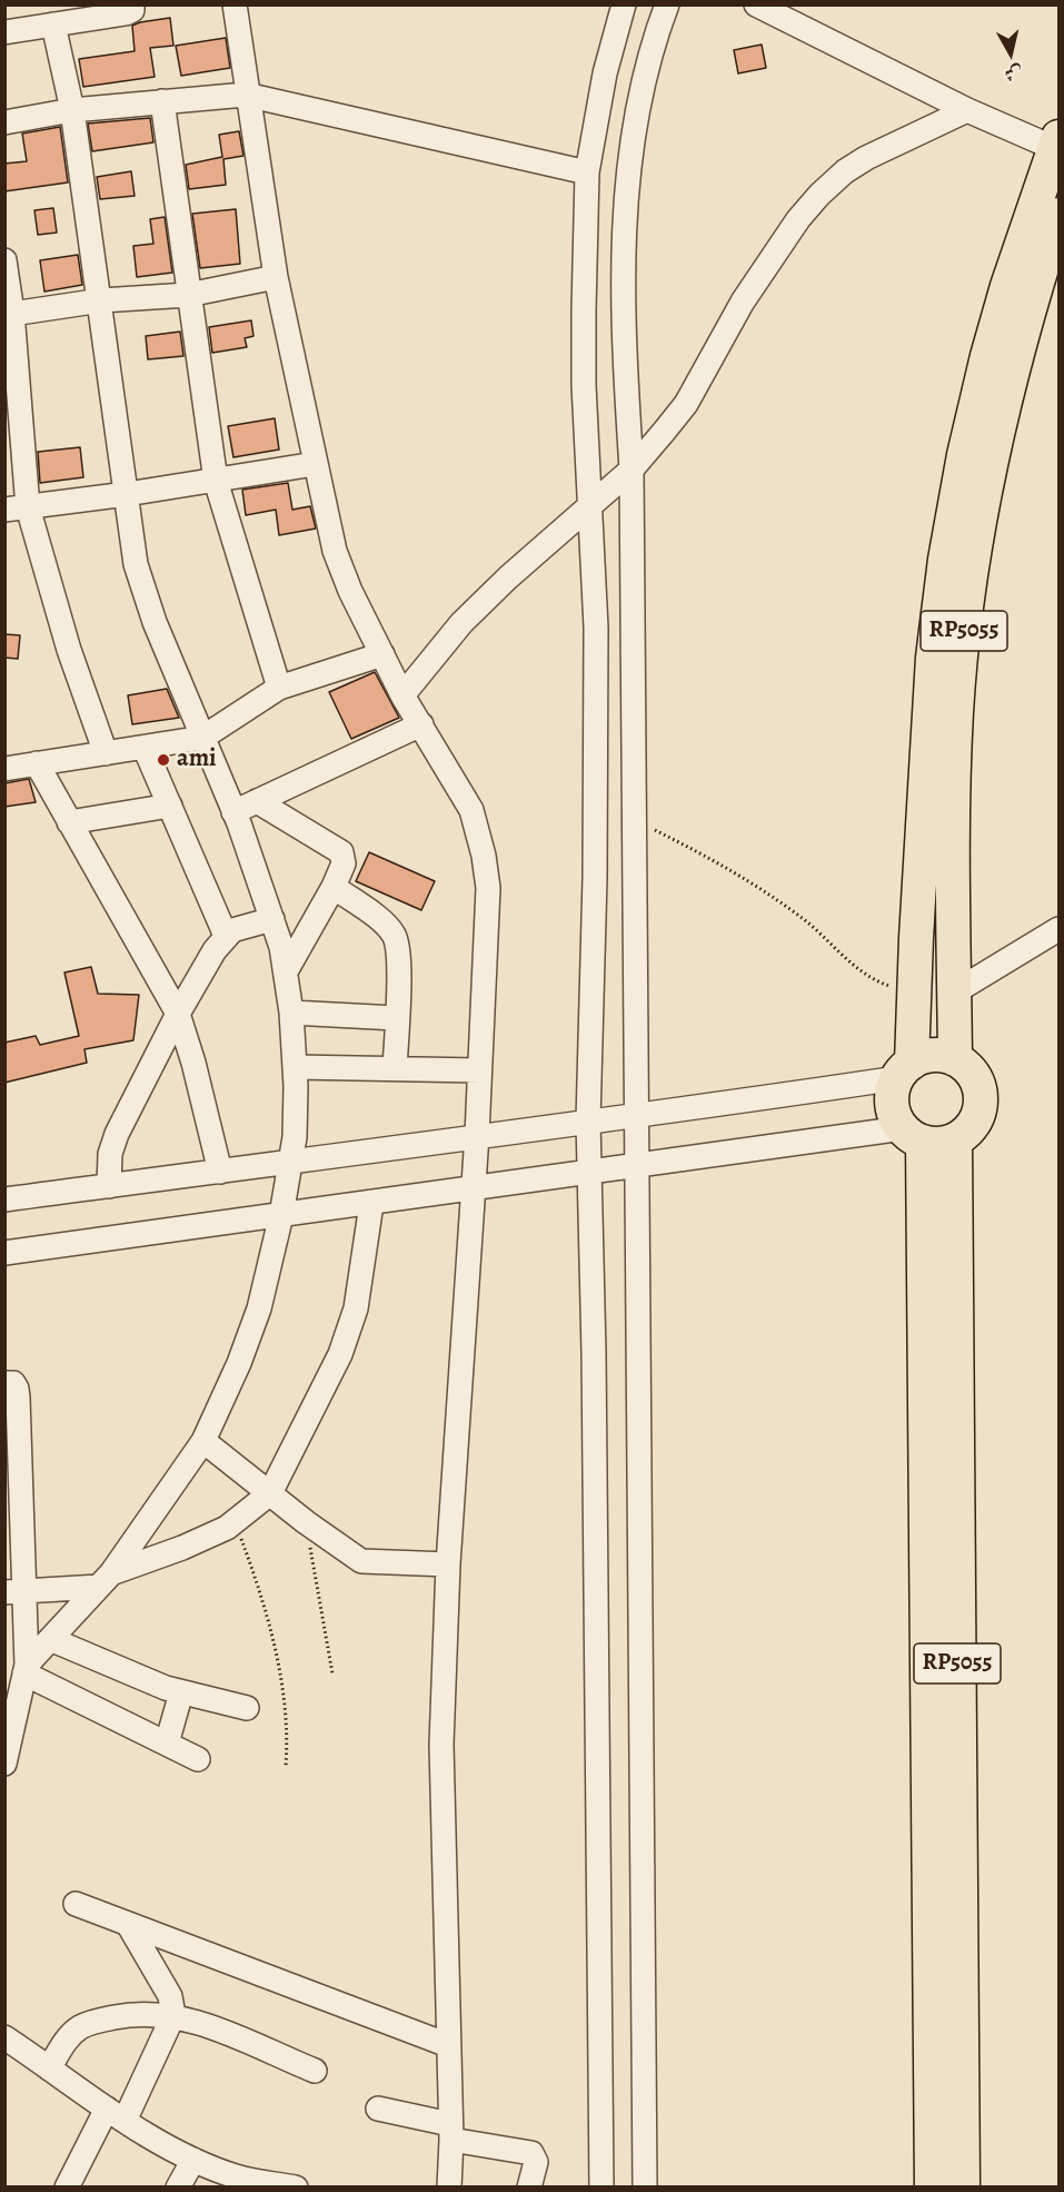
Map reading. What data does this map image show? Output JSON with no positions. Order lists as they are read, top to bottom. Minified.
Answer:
{"streets":{"highway":["RP5055"]},"places":["ami"],"north":"bottom"}
